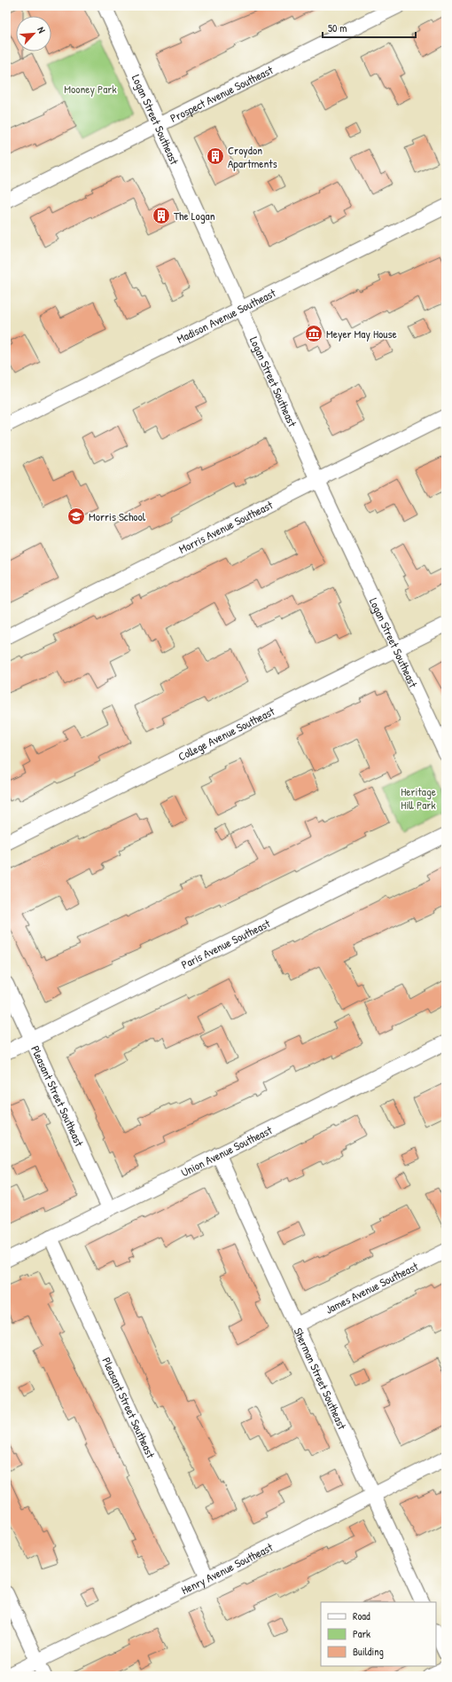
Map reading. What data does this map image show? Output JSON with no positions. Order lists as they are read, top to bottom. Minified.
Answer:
{"streets":{"street":["Prospect Avenue Southeast","Logan Street Southeast","Madison Avenue Southeast","Morris Avenue Southeast","College Avenue Southeast","Paris Avenue Southeast","Pleasant Street Southeast","Union Avenue Southeast","James Avenue Southeast","Sherman Street Southeast","Henry Avenue Southeast"]},"crossings":[["Prospect Avenue Southeast","Logan Street Southeast"],["Logan Street Southeast","Madison Avenue Southeast"],["Logan Street Southeast","Morris Avenue Southeast"],["Logan Street Southeast","College Avenue Southeast"],["Paris Avenue Southeast","Pleasant Street Southeast"],["Pleasant Street Southeast","Union Avenue Southeast"],["Pleasant Street Southeast","Henry Avenue Southeast"],["Union Avenue Southeast","Sherman Street Southeast"],["James Avenue Southeast","Sherman Street Southeast"],["Sherman Street Southeast","Henry Avenue Southeast"]],"parks":["Mooney Park","Heritage Hill Park"],"places":{"building":["Croydon Apartments","The Logan"],"museum":["Meyer May House"],"school or university":["Morris School"]},"legend":["Road","Park","Building"],"scale_bar":"50 m","north":"top right"}
